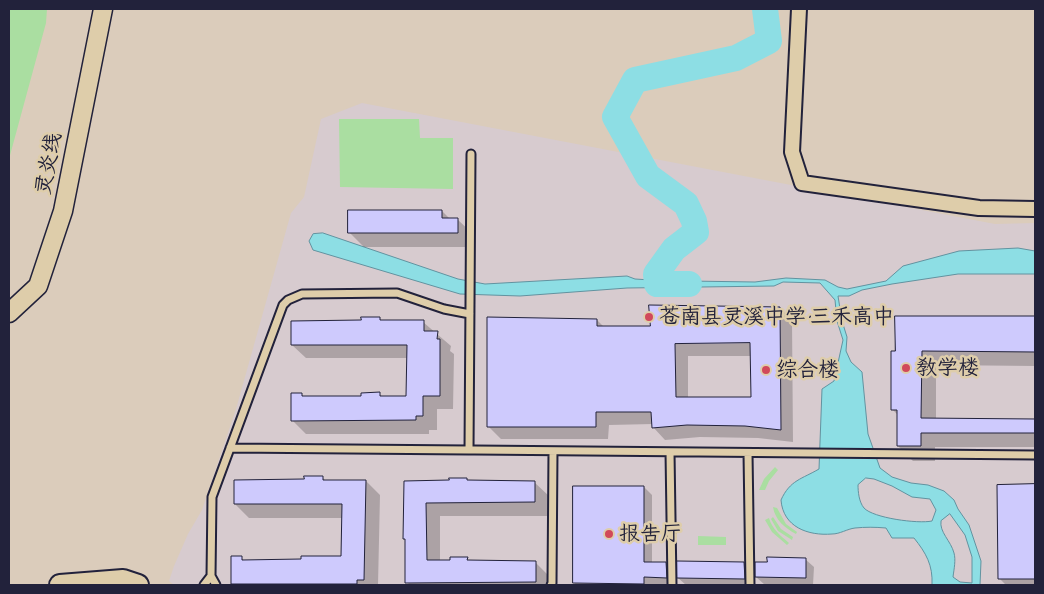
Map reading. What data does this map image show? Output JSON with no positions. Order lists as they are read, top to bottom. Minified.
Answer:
{"streets":{"street":["灵炎线"]},"places":["苍南县灵溪中学·三禾高中","教学楼","综合楼","报告厅"]}
